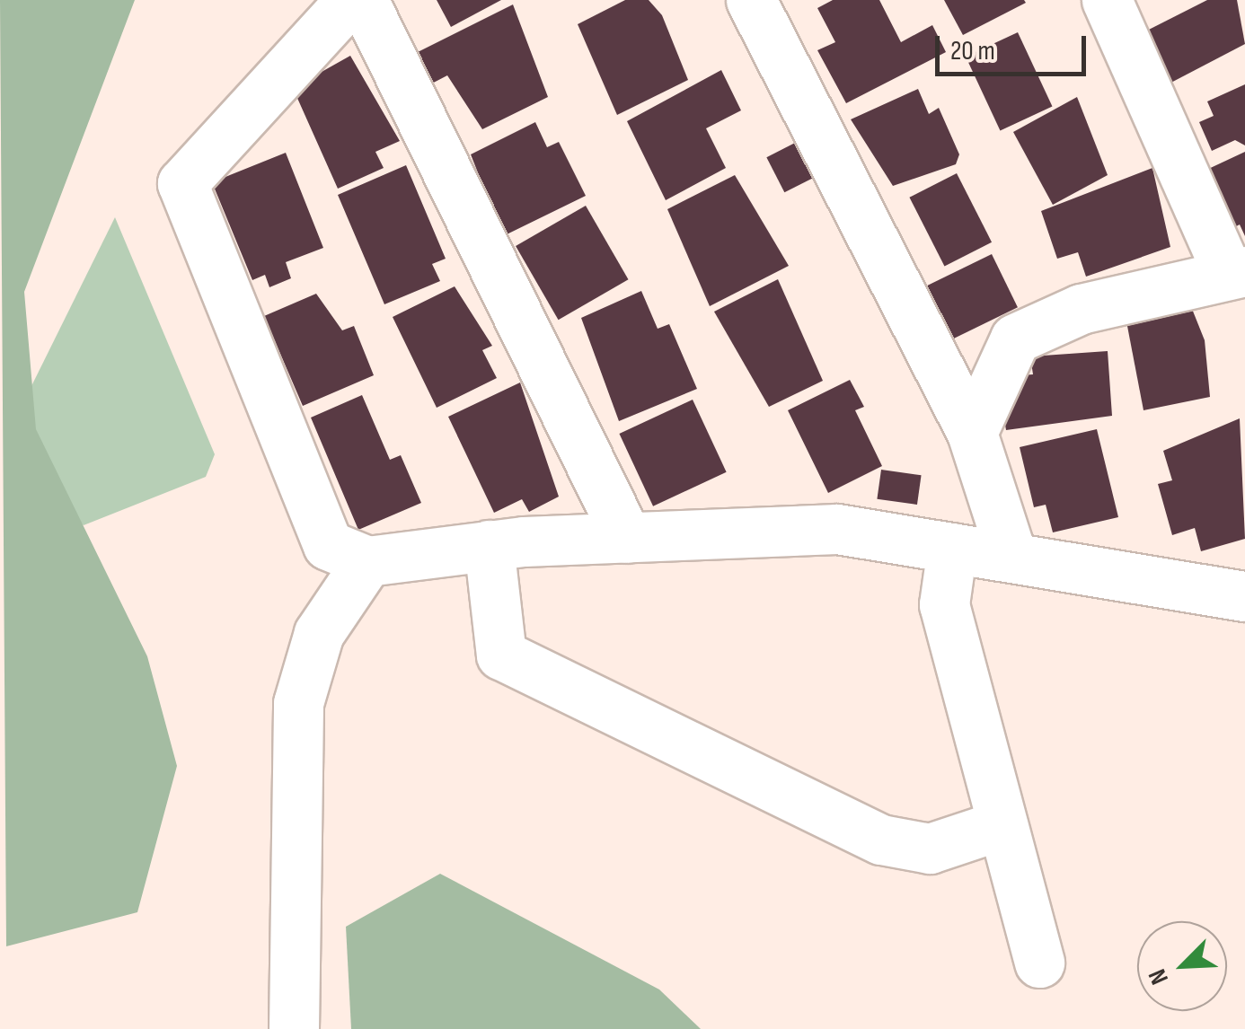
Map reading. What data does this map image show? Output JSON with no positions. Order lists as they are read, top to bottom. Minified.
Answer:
{"scale_bar":"20 m","north":"bottom left"}
